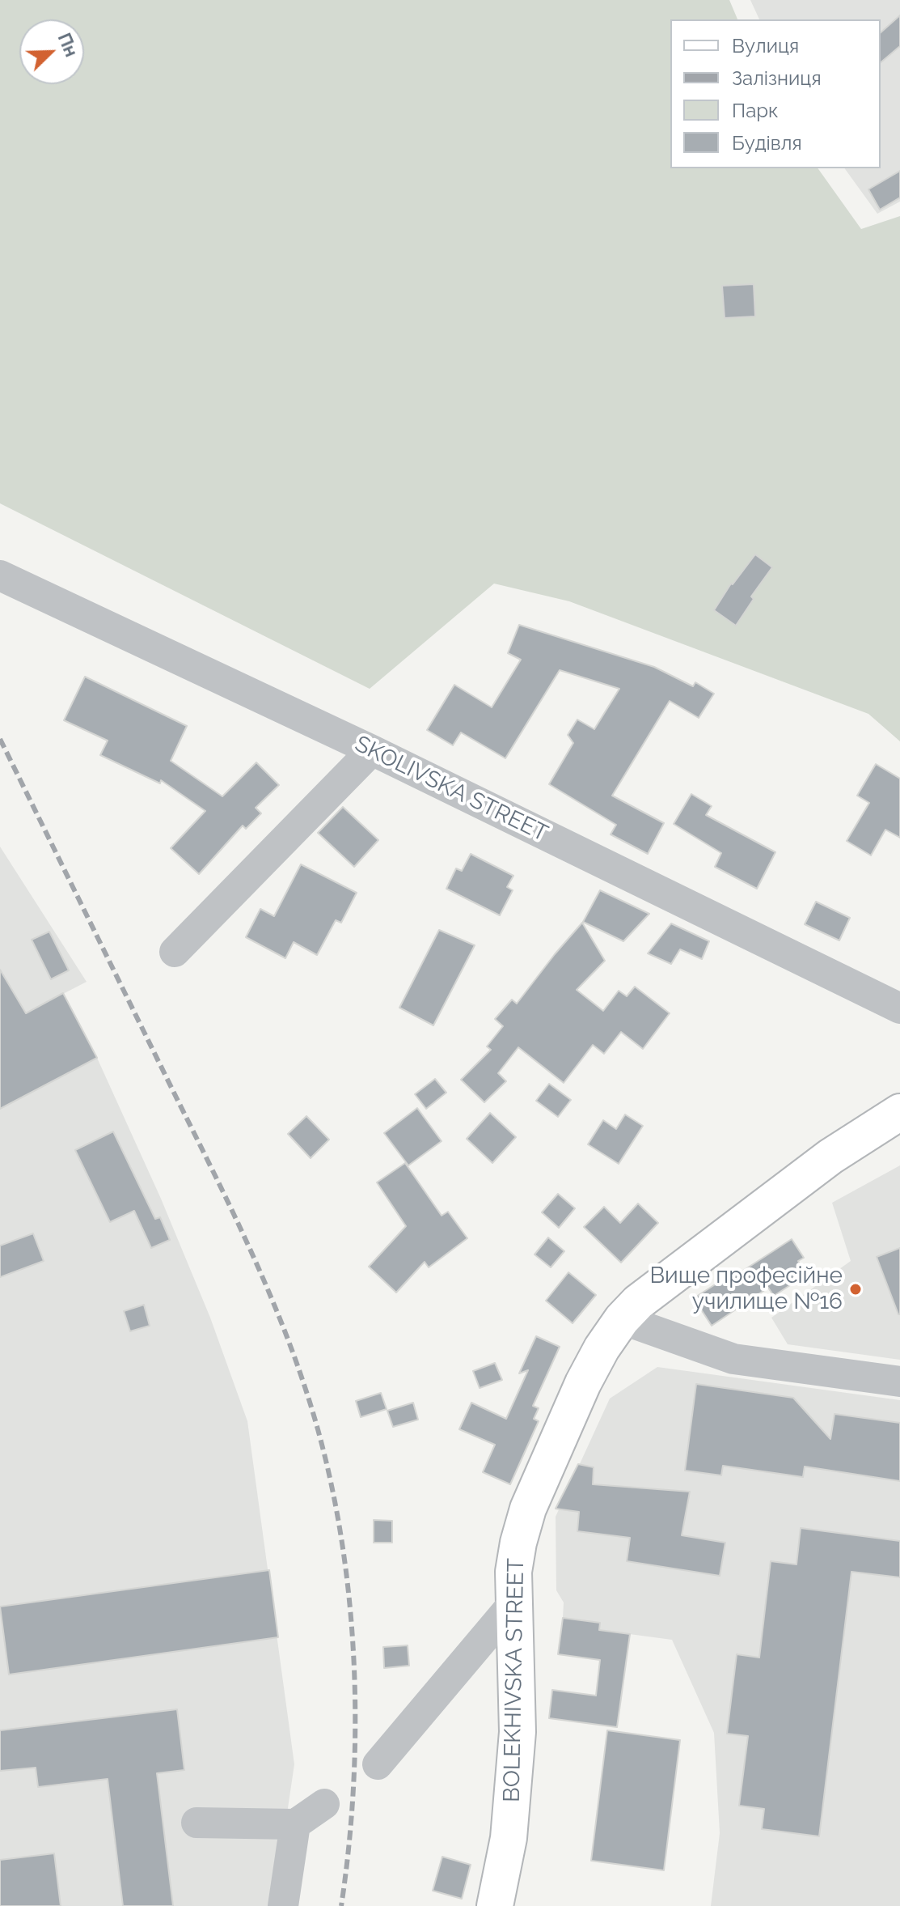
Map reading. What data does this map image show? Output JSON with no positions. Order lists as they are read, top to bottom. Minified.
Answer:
{"streets":{"main road":["BOLEKHIVSKA STREET"],"street":["SKOLIVSKA STREET"]},"places":["Вище професійне училище №16"],"legend":["Вулиця","Залізниця","Парк","Будівля"],"north":"top right"}
